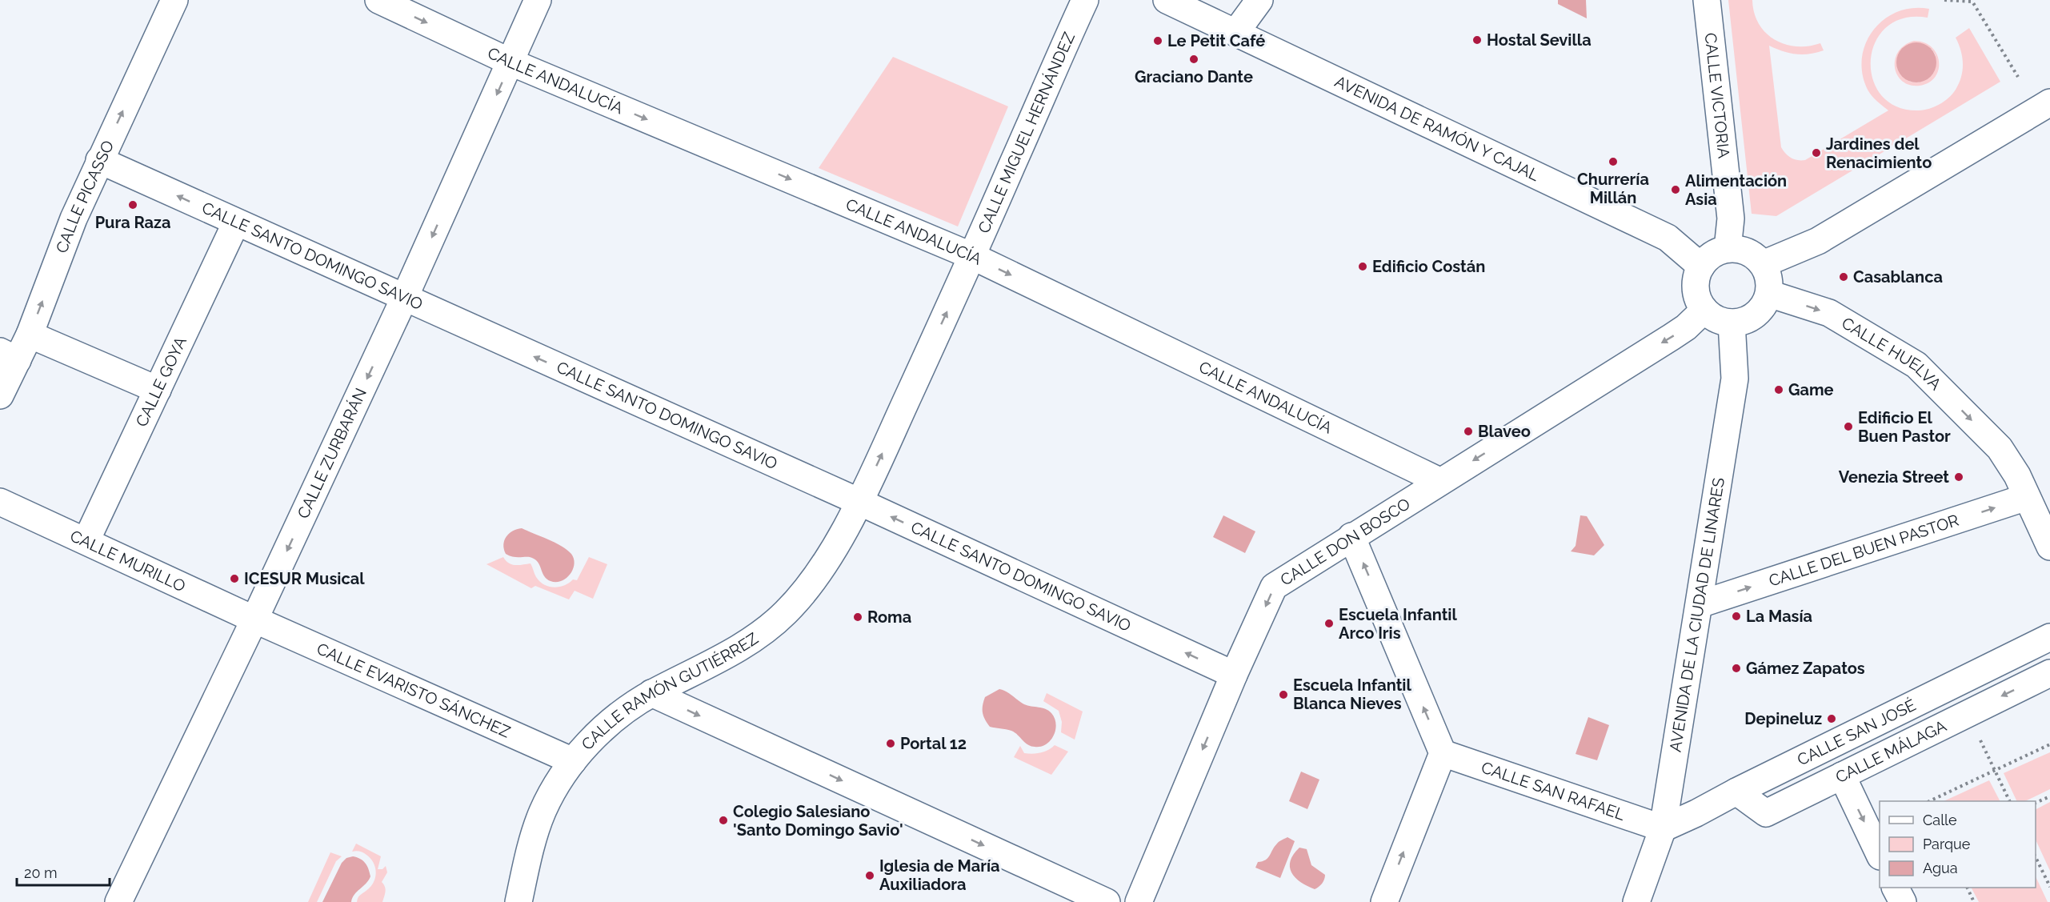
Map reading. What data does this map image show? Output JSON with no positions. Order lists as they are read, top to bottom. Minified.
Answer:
{"streets":{"street":["CALLE ANDALUCÍA","CALLE VICTORIA","AVENIDA DE RAMÓN Y CAJAL","CALLE MIGUEL HERNÁNDEZ","CALLE PICASSO","CALLE SANTO DOMINGO SAVIO","CALLE HUELVA","CALLE GOYA","CALLE ZURBARÁN","CALLE DON BOSCO","CALLE DEL BUEN PASTOR","CALLE MURILLO","AVENIDA DE LA CIUDAD DE LINARES","CALLE EVARISTO SÁNCHEZ","CALLE RAMÓN GUTIÉRREZ","CALLE SAN JOSÉ","CALLE MÁLAGA","CALLE SAN RAFAEL"]},"crossings":[["CALLE ANDALUCÍA","CALLE MIGUEL HERNÁNDEZ"],["CALLE ANDALUCÍA","CALLE ZURBARÁN"],["CALLE ANDALUCÍA","CALLE DON BOSCO"],["CALLE VICTORIA","AVENIDA DE RAMÓN Y CAJAL"],["CALLE VICTORIA","CALLE HUELVA"],["CALLE VICTORIA","CALLE DON BOSCO"],["CALLE VICTORIA","AVENIDA DE LA CIUDAD DE LINARES"],["AVENIDA DE RAMÓN Y CAJAL","CALLE HUELVA"],["AVENIDA DE RAMÓN Y CAJAL","CALLE DON BOSCO"],["AVENIDA DE RAMÓN Y CAJAL","AVENIDA DE LA CIUDAD DE LINARES"],["CALLE MIGUEL HERNÁNDEZ","CALLE SANTO DOMINGO SAVIO"],["CALLE MIGUEL HERNÁNDEZ","CALLE RAMÓN GUTIÉRREZ"],["CALLE PICASSO","CALLE SANTO DOMINGO SAVIO"],["CALLE SANTO DOMINGO SAVIO","CALLE GOYA"],["CALLE SANTO DOMINGO SAVIO","CALLE ZURBARÁN"],["CALLE SANTO DOMINGO SAVIO","CALLE DON BOSCO"],["CALLE SANTO DOMINGO SAVIO","CALLE RAMÓN GUTIÉRREZ"],["CALLE HUELVA","CALLE DON BOSCO"],["CALLE HUELVA","CALLE DEL BUEN PASTOR"],["CALLE HUELVA","AVENIDA DE LA CIUDAD DE LINARES"],["CALLE GOYA","CALLE MURILLO"],["CALLE ZURBARÁN","CALLE MURILLO"],["CALLE ZURBARÁN","CALLE EVARISTO SÁNCHEZ"],["CALLE DON BOSCO","AVENIDA DE LA CIUDAD DE LINARES"],["CALLE DEL BUEN PASTOR","AVENIDA DE LA CIUDAD DE LINARES"],["CALLE MURILLO","CALLE EVARISTO SÁNCHEZ"],["AVENIDA DE LA CIUDAD DE LINARES","CALLE SAN JOSÉ"],["AVENIDA DE LA CIUDAD DE LINARES","CALLE SAN RAFAEL"],["CALLE EVARISTO SÁNCHEZ","CALLE RAMÓN GUTIÉRREZ"],["CALLE SAN JOSÉ","CALLE MÁLAGA"],["CALLE SAN JOSÉ","CALLE SAN RAFAEL"]],"one_way":["CALLE ANDALUCÍA","CALLE MIGUEL HERNÁNDEZ","CALLE PICASSO","CALLE SANTO DOMINGO SAVIO","CALLE HUELVA","CALLE ZURBARÁN","CALLE DON BOSCO","CALLE DEL BUEN PASTOR"],"places":["Hostal Sevilla","Le Petit Café","Graciano Dante","Jardines del Renacimiento","Churrería Millán","Alimentación Asia","Pura Raza","Edificio Costán","Casablanca","Game","Edificio El Buen Pastor","Blaveo","Venezia Street","ICESUR Musical","La Masía","Roma","Escuela Infantil Arco Iris","Gámez Zapatos","Escuela Infantil Blanca Nieves","Depineluz","Portal 12","Colegio Salesiano 'Santo Domingo Savio'","Iglesia de María Auxiliadora"],"legend":["Calle","Parque","Agua"],"scale_bar":"20 m"}
